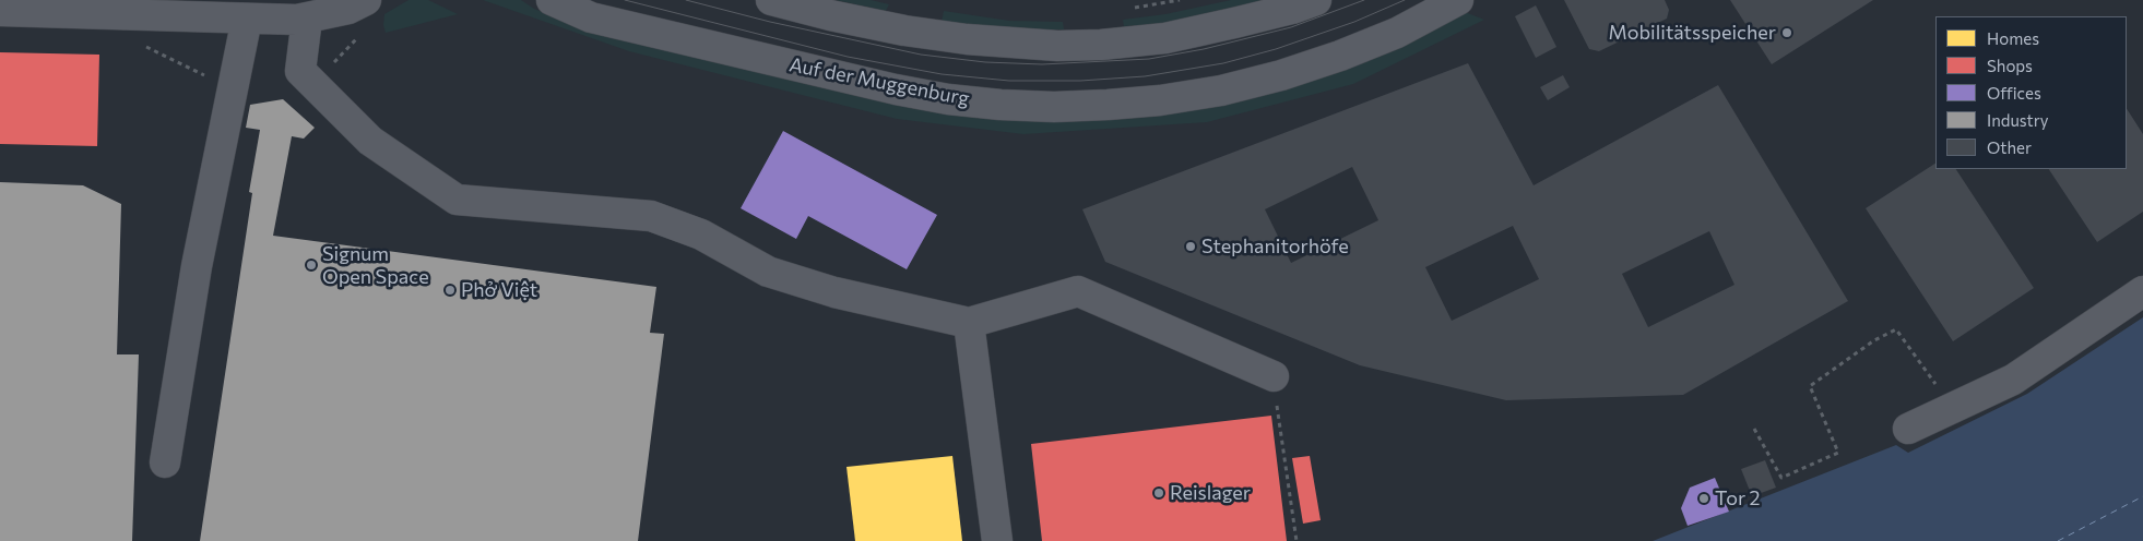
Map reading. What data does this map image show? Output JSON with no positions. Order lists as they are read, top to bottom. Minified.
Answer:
{"streets":{"street":["Auf der Muggenburg"]},"places":["Mobilitätsspeicher","Stephanitorhöfe","Signum Open Space","Phở Việt","Reislager","Tor 2"],"legend":["Homes","Shops","Offices","Industry","Other"]}
